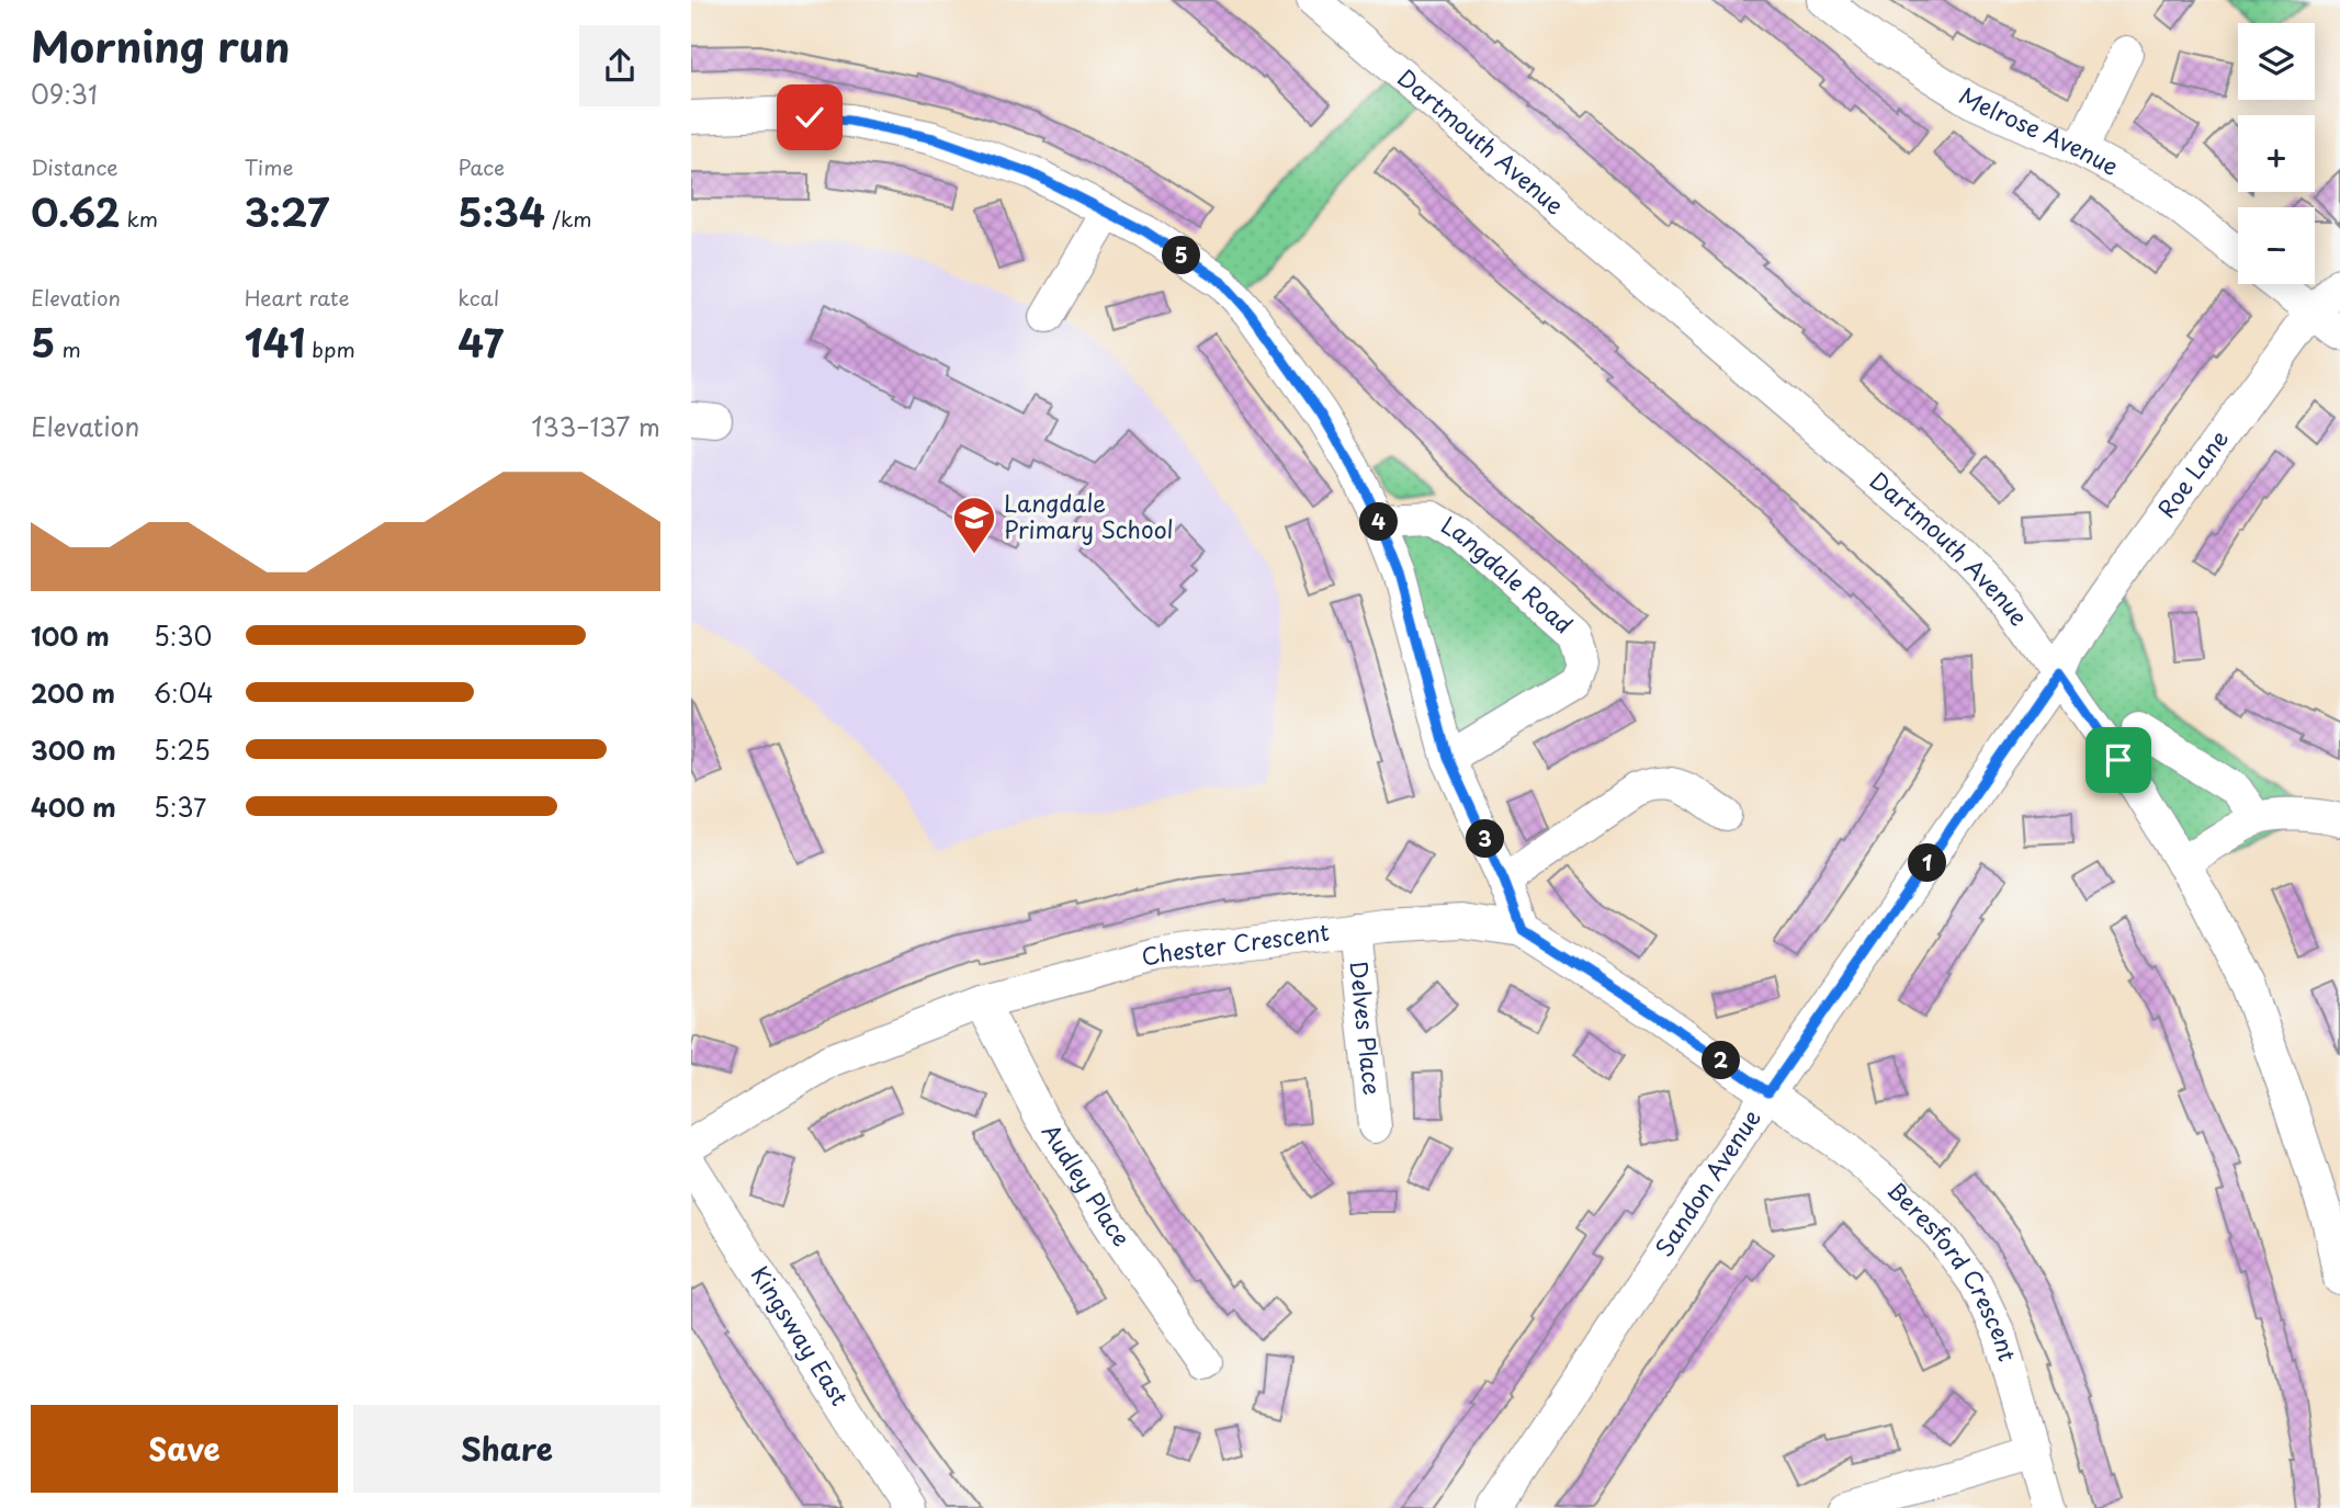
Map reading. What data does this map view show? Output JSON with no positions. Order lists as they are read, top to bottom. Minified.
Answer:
{"streets":{"street":["Melrose Avenue","Dartmouth Avenue","Roe Lane","Langdale Road","Chester Crescent","Delves Place","Sandon Avenue","Audley Place","Beresford Crescent","Kingsway East"]},"crossings":[["Dartmouth Avenue","Roe Lane"],["Dartmouth Avenue","Sandon Avenue"],["Roe Lane","Sandon Avenue"],["Chester Crescent","Delves Place"],["Chester Crescent","Sandon Avenue"],["Chester Crescent","Audley Place"],["Chester Crescent","Beresford Crescent"],["Sandon Avenue","Beresford Crescent"]],"places":{"school or university":["Langdale Primary School"]},"page":{"heading":["Morning run","09:31"],"map_buttons":["+","−"],"stats":[["Distance","0.62 km"],["Time","3:27"],["Pace","5:34 /km"],["Elevation","5 m"],["Heart rate","141 bpm"],["kcal","47"]],"pins":["5","4","3","1","2"],"chart":["Elevation","133–137 m"],"list":[{"name":"100 m","note":"5:30"},{"name":"200 m","note":"6:04"},{"name":"300 m","note":"5:25"},{"name":"400 m","note":"5:37"}],"buttons":["Save","Share"]}}
